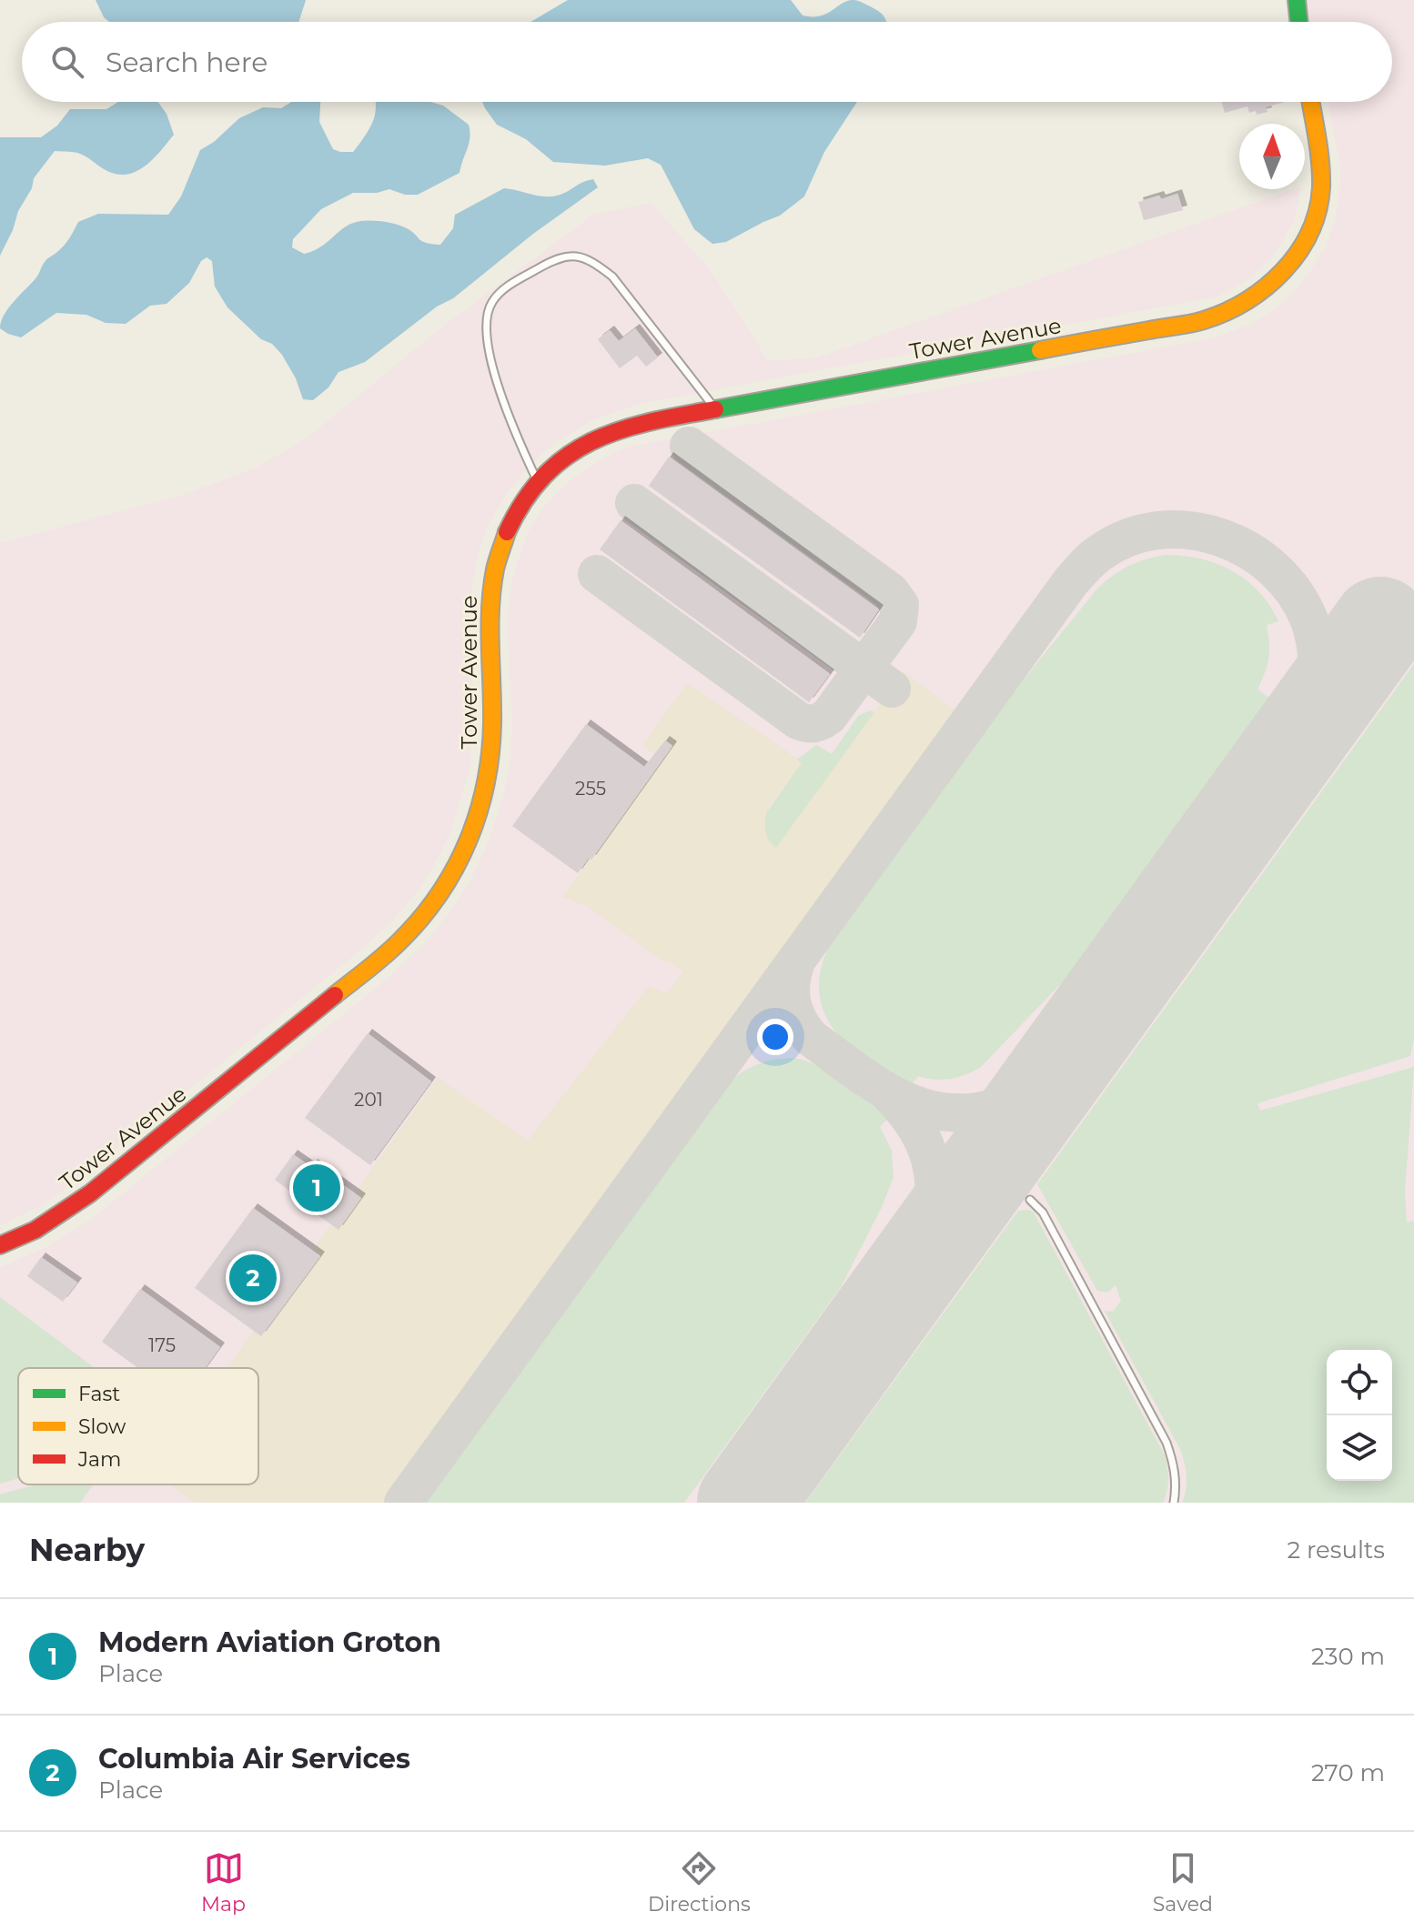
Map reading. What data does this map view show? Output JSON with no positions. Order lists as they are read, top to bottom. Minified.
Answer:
{"streets":{"main road":["Tower Avenue"]},"house_numbers":["255","201","175"],"legend":["Fast","Slow","Jam"],"north":"top","page":{"search":"Search here","pins":["1","2"],"heading":["Nearby","2 results"],"list":[{"mark":"1","name":"Modern Aviation Groton","note":"Place","value":"230 m"},{"mark":"2","name":"Columbia Air Services","note":"Place","value":"270 m"}],"nav":["Map","Directions","Saved"]}}
